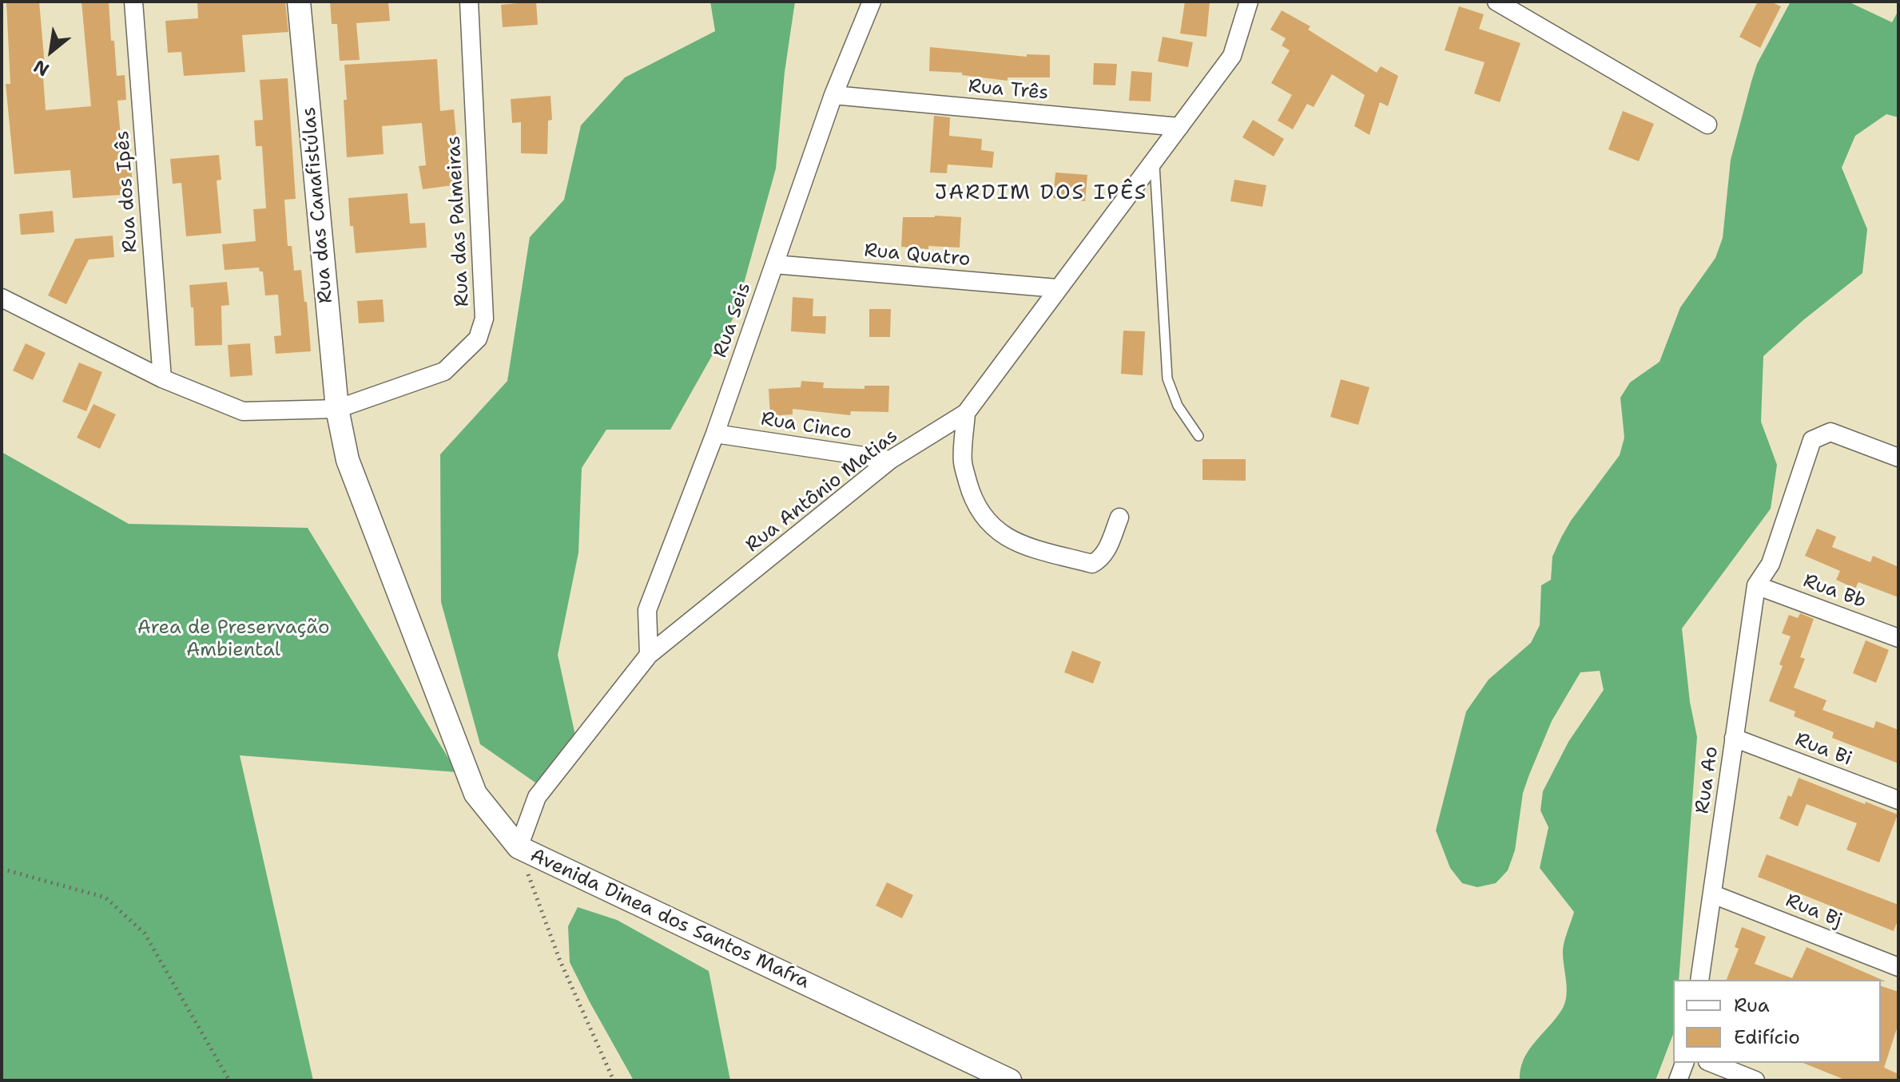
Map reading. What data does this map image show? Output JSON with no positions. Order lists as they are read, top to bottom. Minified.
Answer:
{"streets":{"street":["Rua Três","Rua dos Ipês","Rua das Canafistúlas","Rua das Palmeiras","Rua Quatro","Rua Seis","Rua Cinco","Rua Antônio Matias","Rua Bb","Rua Bi","Rua Ao","Rua Bj","Avenida Dinea dos Santos Mafra"]},"crossings":[["Rua Três","Rua Seis"],["Rua Três","Rua Antônio Matias"],["Rua dos Ipês","Rua das Palmeiras"],["Rua das Canafistúlas","Rua das Palmeiras"],["Rua das Canafistúlas","Avenida Dinea dos Santos Mafra"],["Rua das Palmeiras","Avenida Dinea dos Santos Mafra"],["Rua Quatro","Rua Seis"],["Rua Quatro","Rua Antônio Matias"],["Rua Seis","Rua Cinco"],["Rua Seis","Rua Antônio Matias"],["Rua Cinco","Rua Antônio Matias"],["Rua Antônio Matias","Avenida Dinea dos Santos Mafra"],["Rua Bb","Rua Ao"],["Rua Bi","Rua Ao"],["Rua Ao","Rua Bj"]],"districts":["JARDIM DOS IPÊS"],"parks":["Area de Preservação Ambiental"],"legend":["Rua","Edifício"],"north":"bottom left"}
